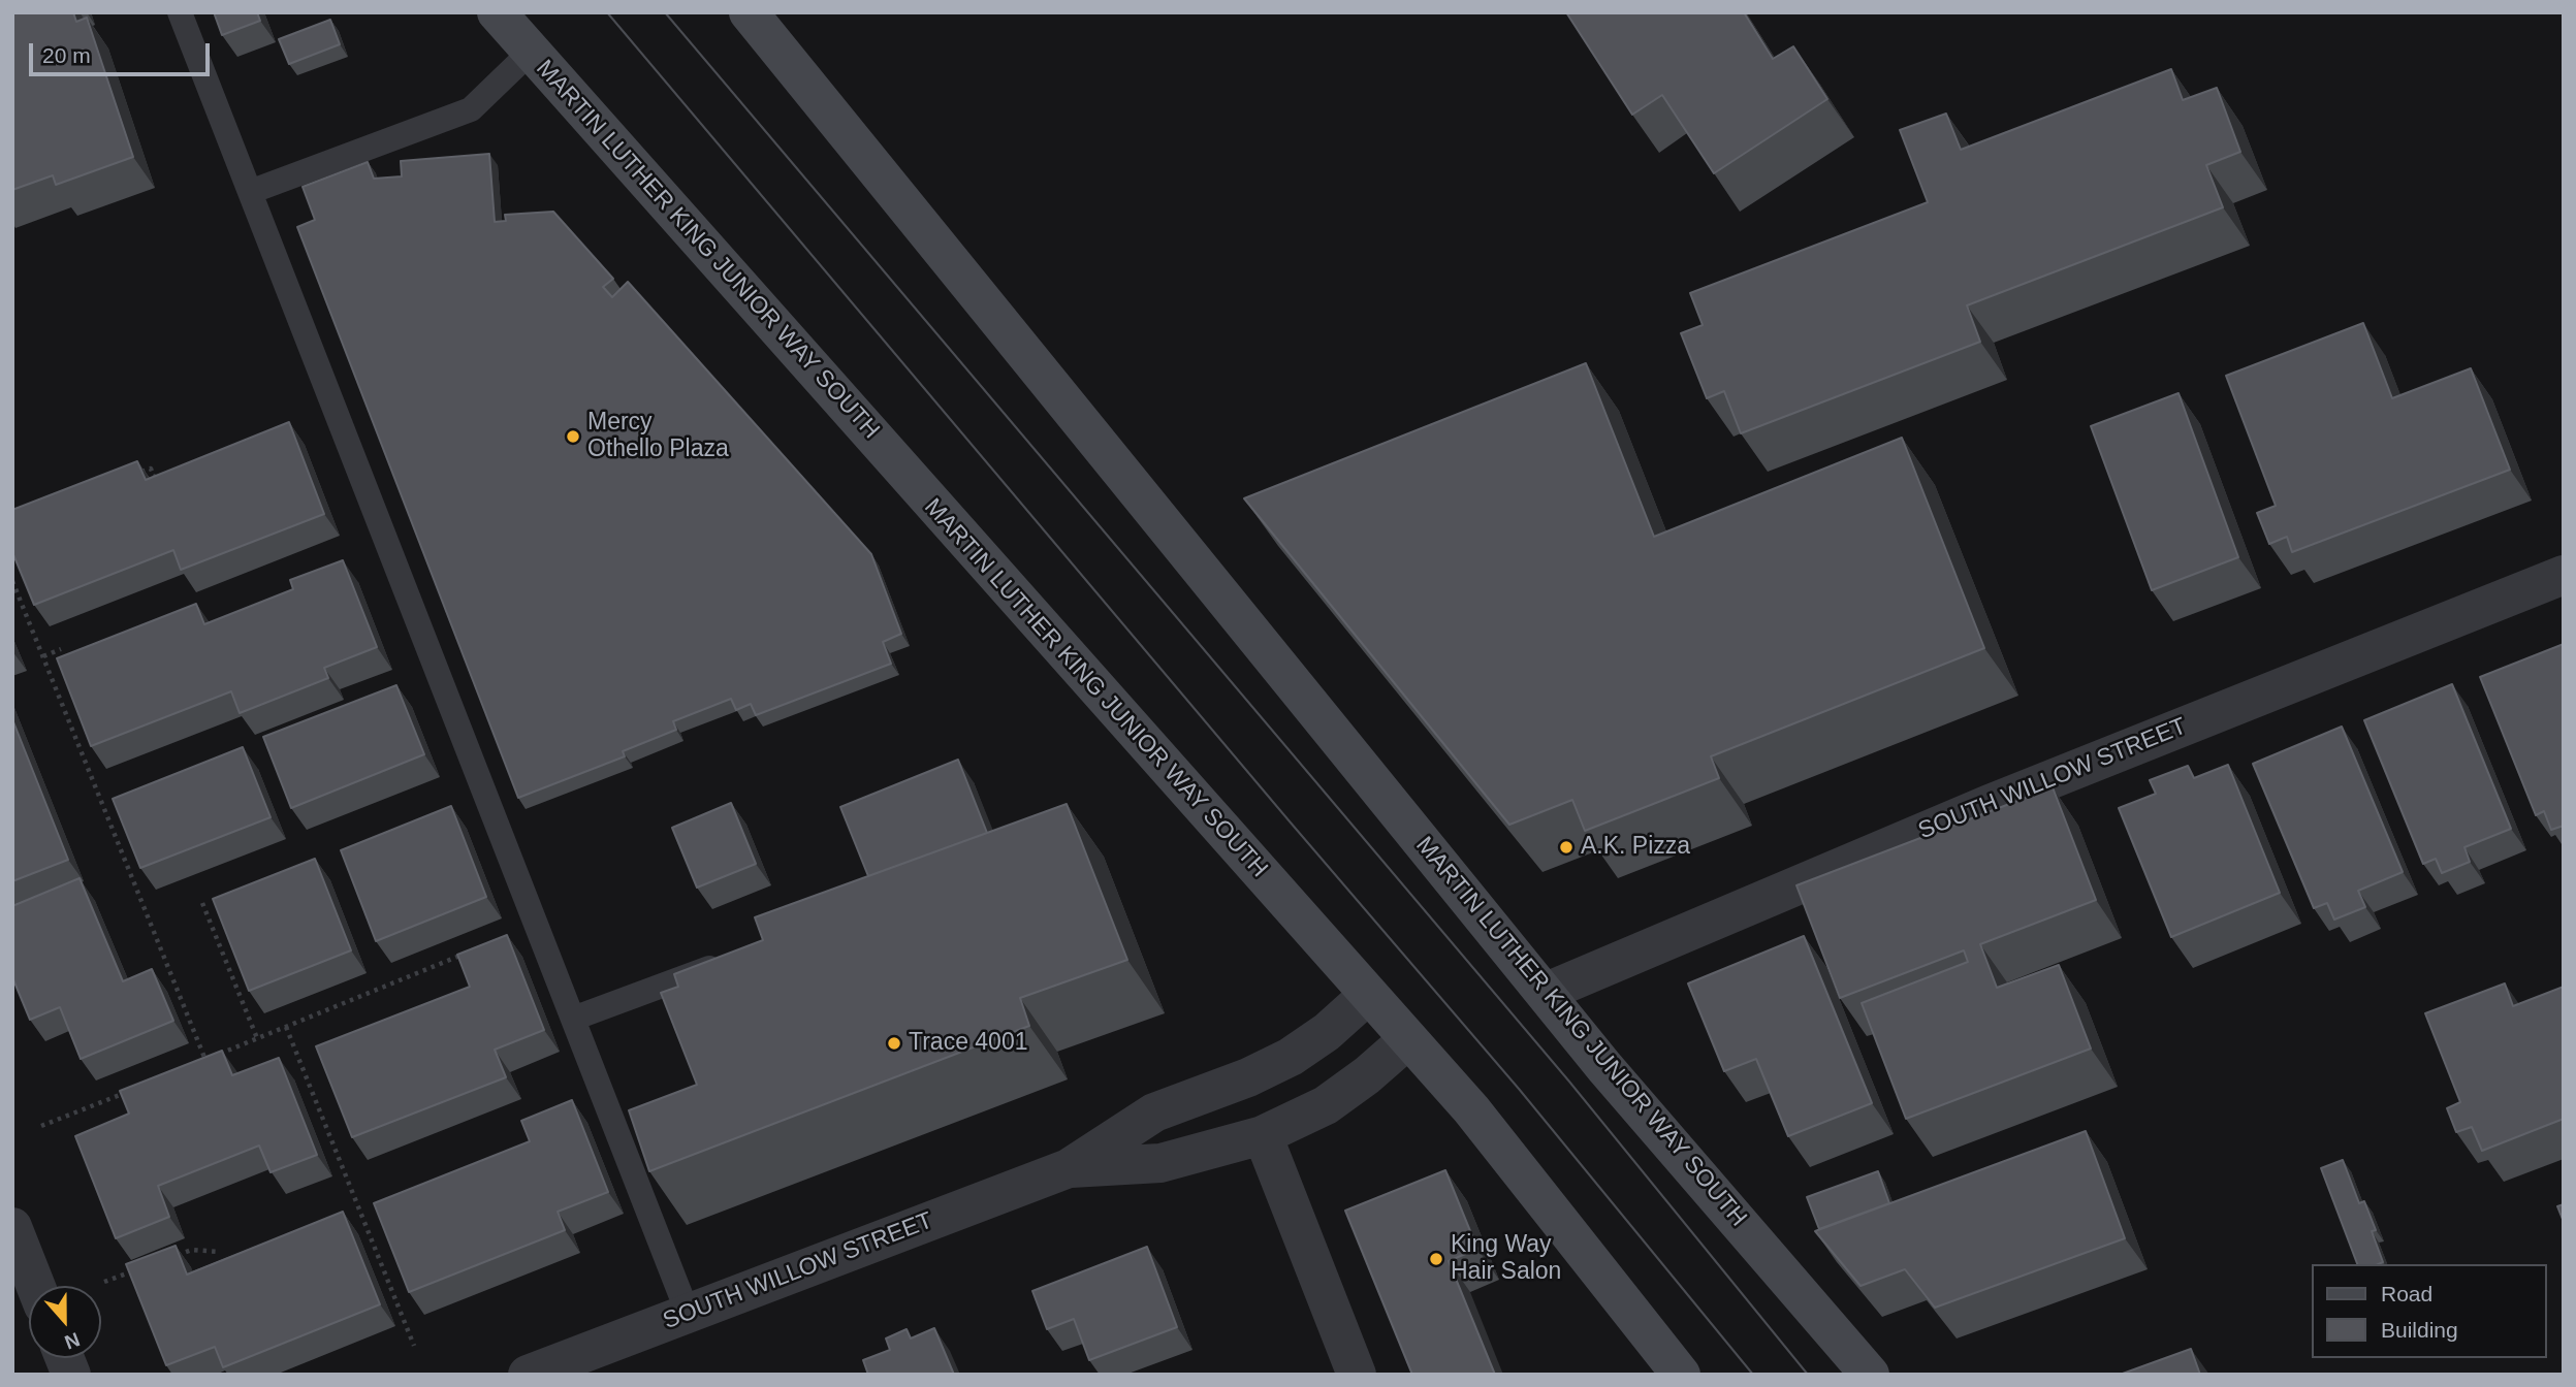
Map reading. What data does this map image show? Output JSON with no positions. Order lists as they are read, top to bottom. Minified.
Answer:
{"streets":{"main road":["MARTIN LUTHER KING JUNIOR WAY SOUTH"],"street":["SOUTH WILLOW STREET"]},"crossings":[["MARTIN LUTHER KING JUNIOR WAY SOUTH","SOUTH WILLOW STREET"]],"places":["Mercy Othello Plaza","A.K. Pizza","Trace 4001","King Way Hair Salon"],"legend":["Road","Building"],"scale_bar":"20 m","north":"bottom"}
